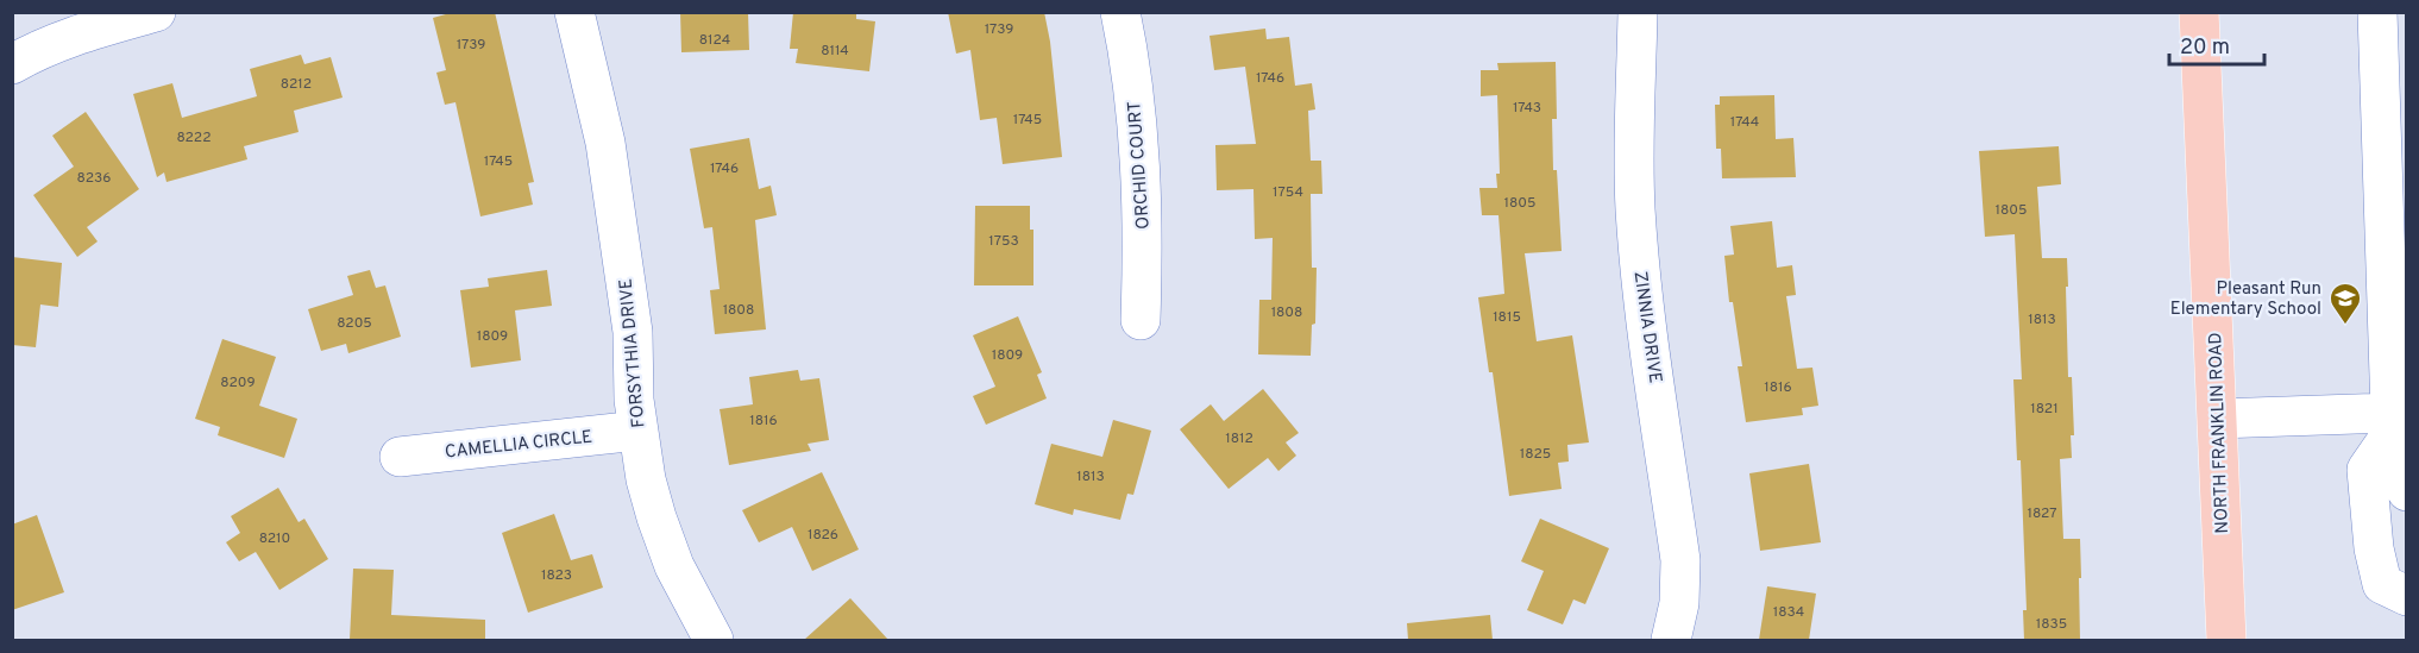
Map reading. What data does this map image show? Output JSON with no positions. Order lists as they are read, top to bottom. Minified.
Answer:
{"streets":{"main road":["NORTH FRANKLIN ROAD"],"street":["ORCHID COURT","ZINNIA DRIVE","FORSYTHIA DRIVE","CAMELLIA CIRCLE"]},"crossings":[["FORSYTHIA DRIVE","CAMELLIA CIRCLE"]],"places":{"school or university":["Pleasant Run Elementary School"]},"house_numbers":["1739","8124","1739","8114","1746","8212","1743","1745","1744","8222","1745","1746","8236","1754","1805","1805","1753","1808","1808","1815","1813","8205","1809","1809","8209","1816","1821","1816","1812","1825","1813","1827","1826","8210","1823","1834","1835"],"scale_bar":"20 m"}
